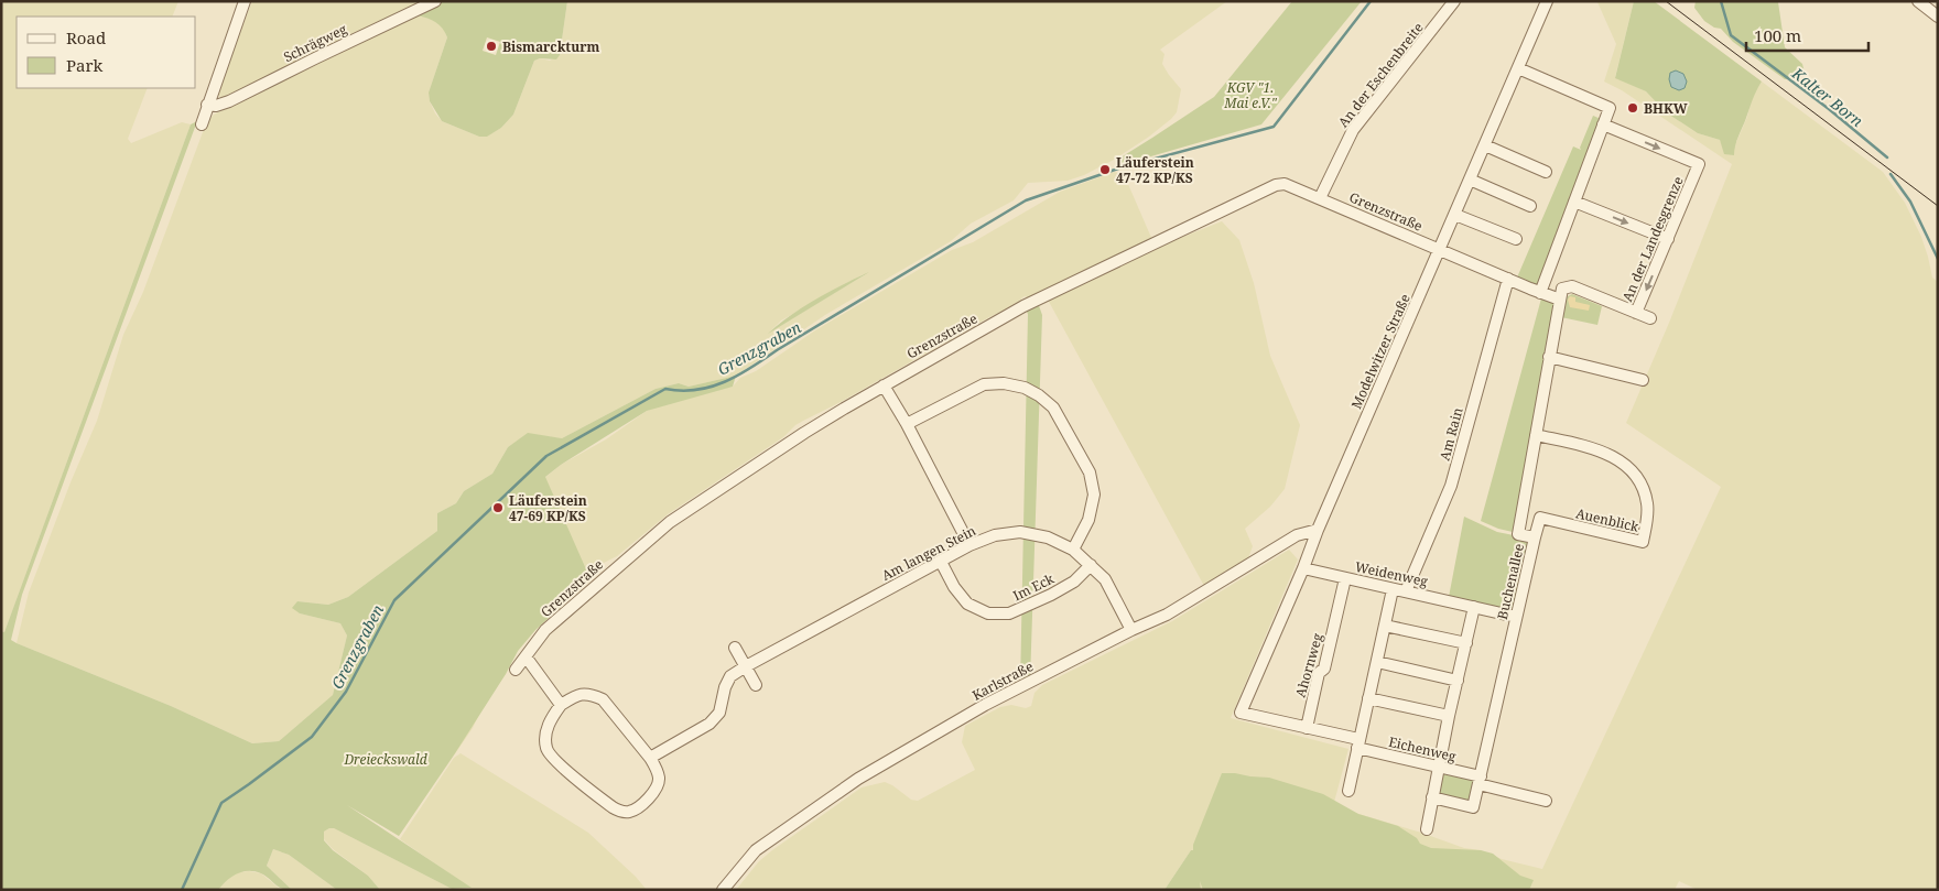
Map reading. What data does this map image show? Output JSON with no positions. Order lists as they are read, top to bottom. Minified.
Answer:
{"streets":{"street":["Schrägweg","An der Eschenbreite","Grenzstraße","An der Landesgrenze","Modelwitzer Straße","Am Rain","Auenblick","Am langen Stein","Weidenweg","Buchenallee","Im Eck","Ahornweg","Karlstraße","Eichenweg"]},"crossings":[["An der Eschenbreite","Grenzstraße"],["Grenzstraße","Modelwitzer Straße"],["An der Landesgrenze","Buchenallee"],["Modelwitzer Straße","Weidenweg"],["Modelwitzer Straße","Karlstraße"],["Modelwitzer Straße","Eichenweg"],["Am Rain","Weidenweg"],["Auenblick","Buchenallee"],["Am langen Stein","Im Eck"],["Am langen Stein","Karlstraße"],["Weidenweg","Buchenallee"],["Weidenweg","Ahornweg"],["Buchenallee","Eichenweg"],["Ahornweg","Eichenweg"]],"water":["Kalter Born","Grenzgraben"],"parks":["KGV \"1. Mai e.V.\"","Dreieckswald"],"places":["Bismarckturm","BHKW","Läuferstein 47-72 KP/KS","Läuferstein 47-69 KP/KS"],"legend":["Road","Park"],"scale_bar":"100 m"}
